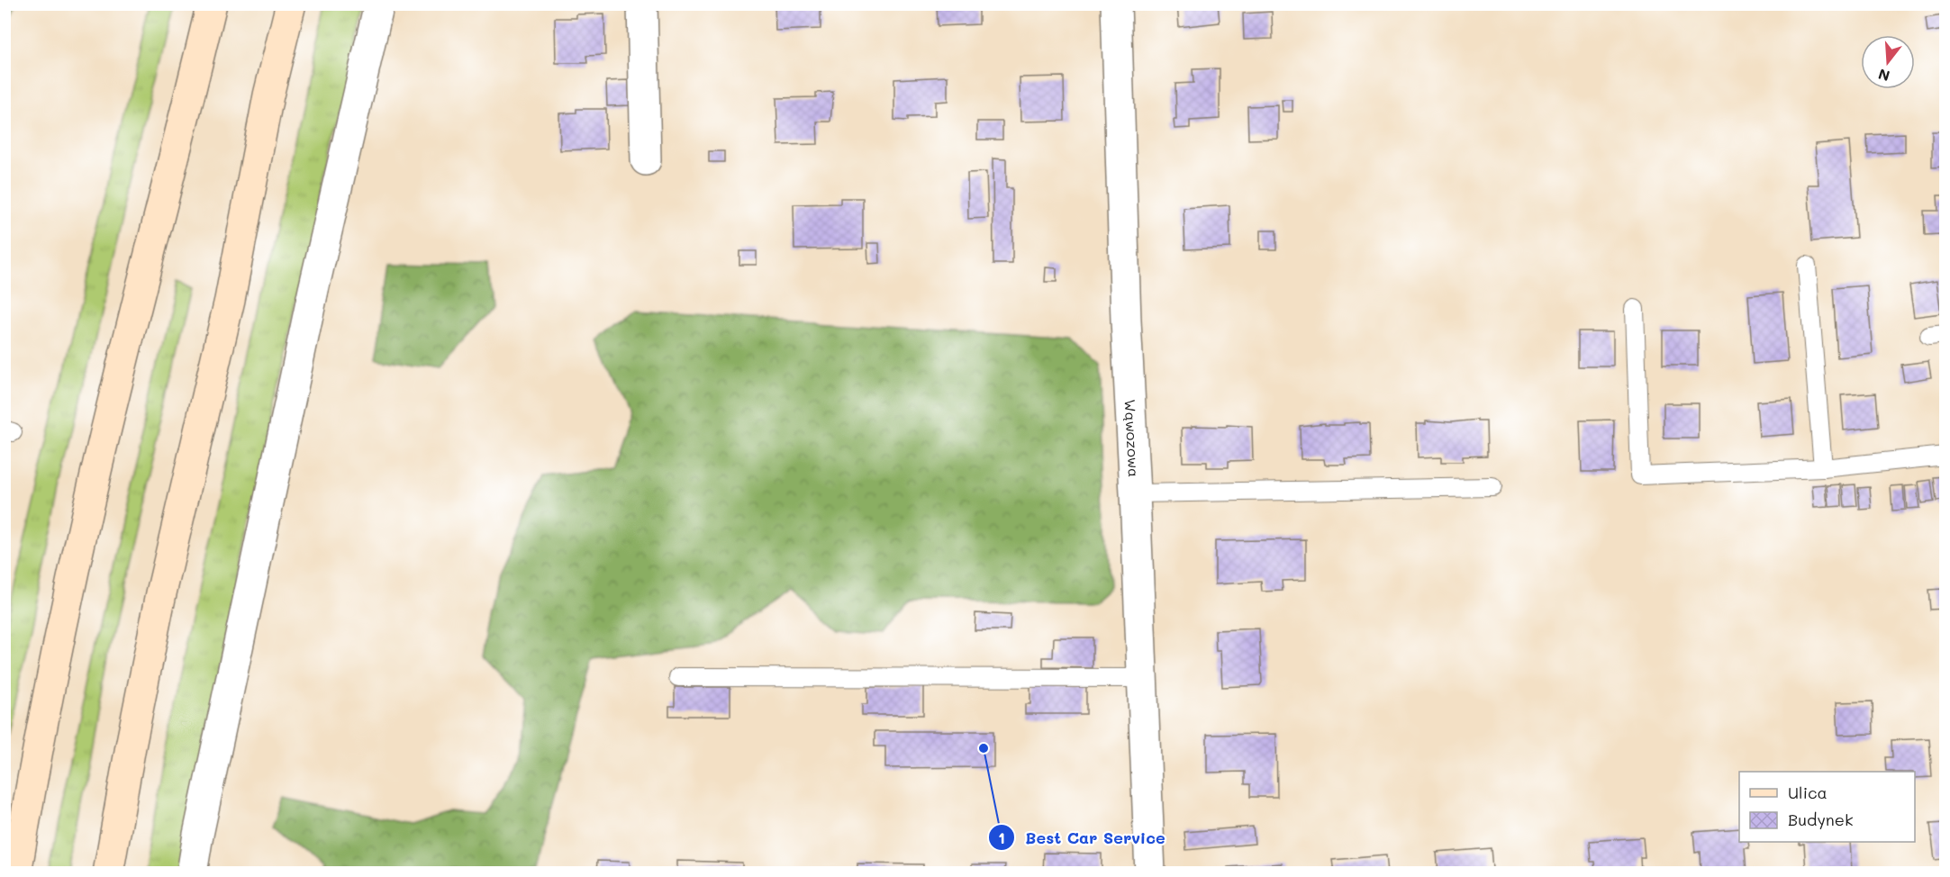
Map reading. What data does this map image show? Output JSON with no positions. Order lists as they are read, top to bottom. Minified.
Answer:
{"streets":{"street":["Wąwozowa"]},"places":["Best Car Service"],"legend":["Ulica","Budynek"],"north":"bottom"}
